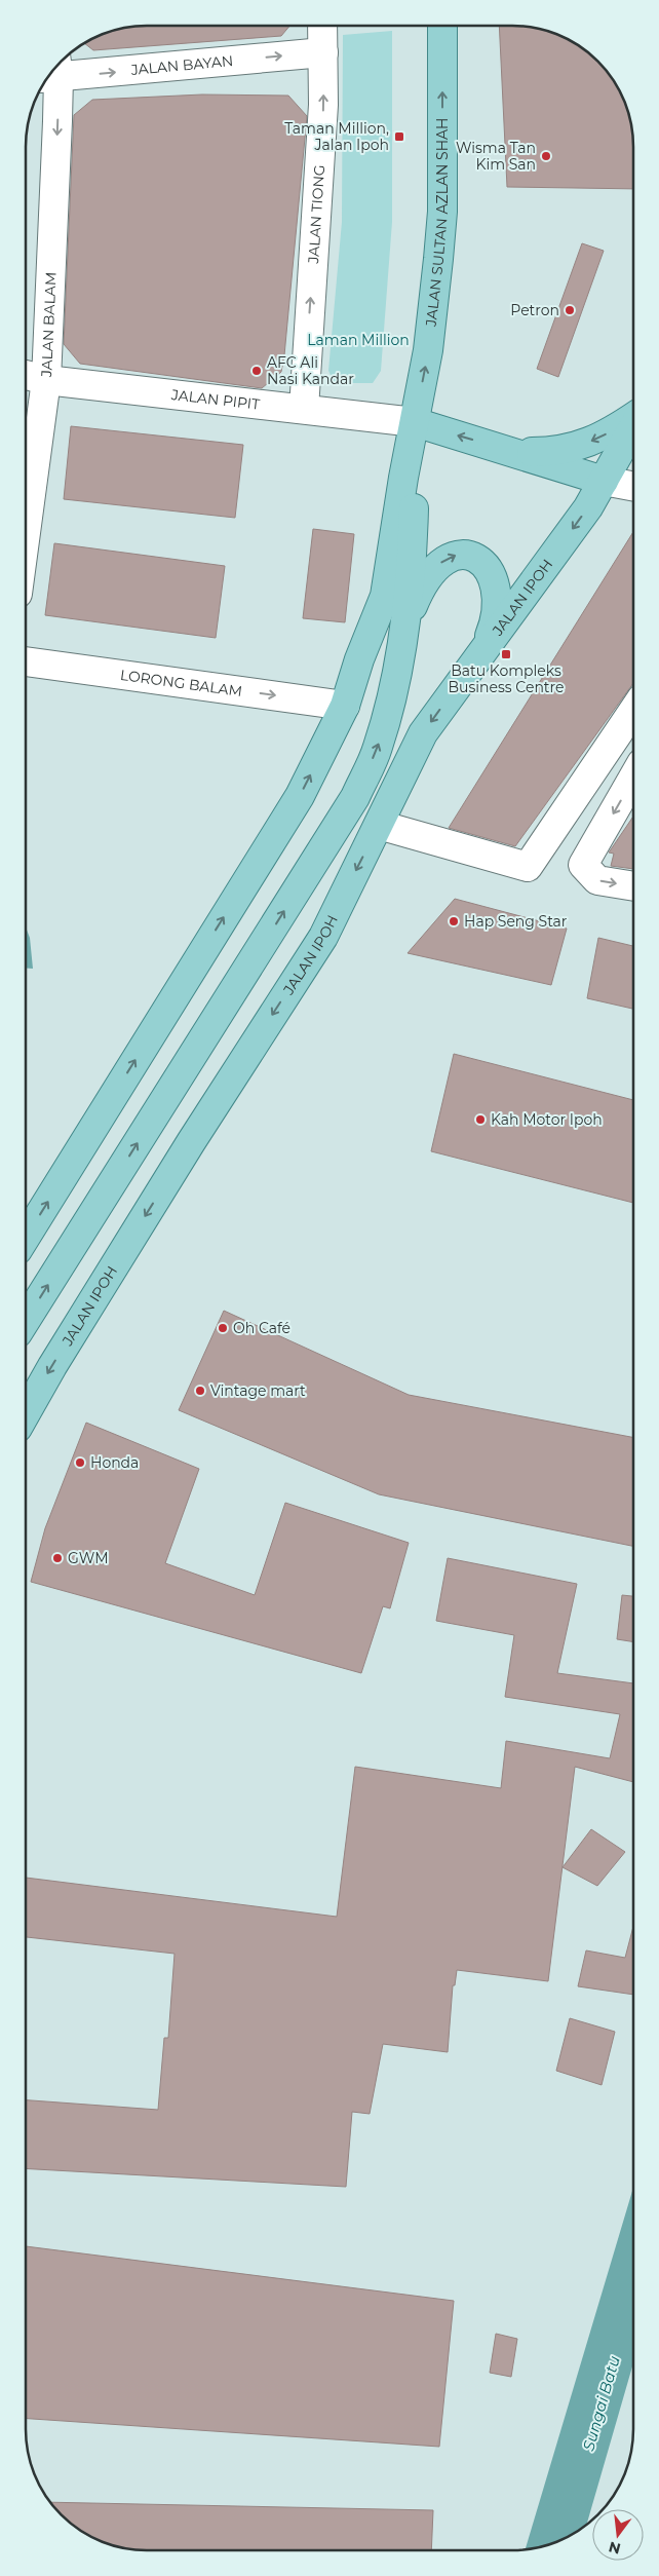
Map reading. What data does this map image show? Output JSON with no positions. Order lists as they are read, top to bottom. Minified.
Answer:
{"streets":{"main road":["JALAN SULTAN AZLAN SHAH","JALAN IPOH"],"street":["JALAN BAYAN","JALAN TIONG","JALAN BALAM","JALAN PIPIT","LORONG BALAM"]},"crossings":[["JALAN BAYAN","JALAN TIONG"],["JALAN TIONG","JALAN PIPIT"],["JALAN SULTAN AZLAN SHAH","JALAN PIPIT"],["JALAN BALAM","JALAN PIPIT"]],"one_way":["JALAN BAYAN","JALAN TIONG","JALAN SULTAN AZLAN SHAH","JALAN BALAM","LORONG BALAM"],"water":["Sungai Batu"],"parks":["Laman Million"],"places":{"transit":["Taman Million, Jalan Ipoh","Batu Kompleks Business Centre"],"other":["Wisma Tan Kim San","Petron","AFC Ali Nasi Kandar","Hap Seng Star","Kah Motor Ipoh","Oh Café","Vintage mart","Honda","GWM"]},"north":"bottom"}
